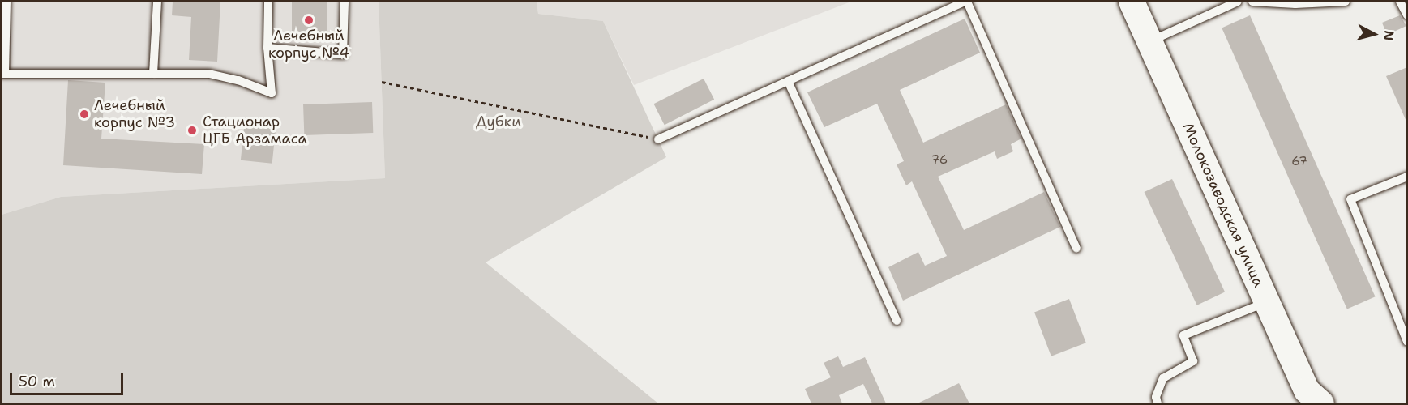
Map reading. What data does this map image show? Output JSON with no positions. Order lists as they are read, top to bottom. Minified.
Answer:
{"streets":{"street":["Молокозаводская улица"]},"parks":["Дубки"],"places":["Лечебный корпус №4","Лечебный корпус №3","Стационар ЦГБ Арзамаса"],"house_numbers":["76","67"],"scale_bar":"50 m","north":"right"}
